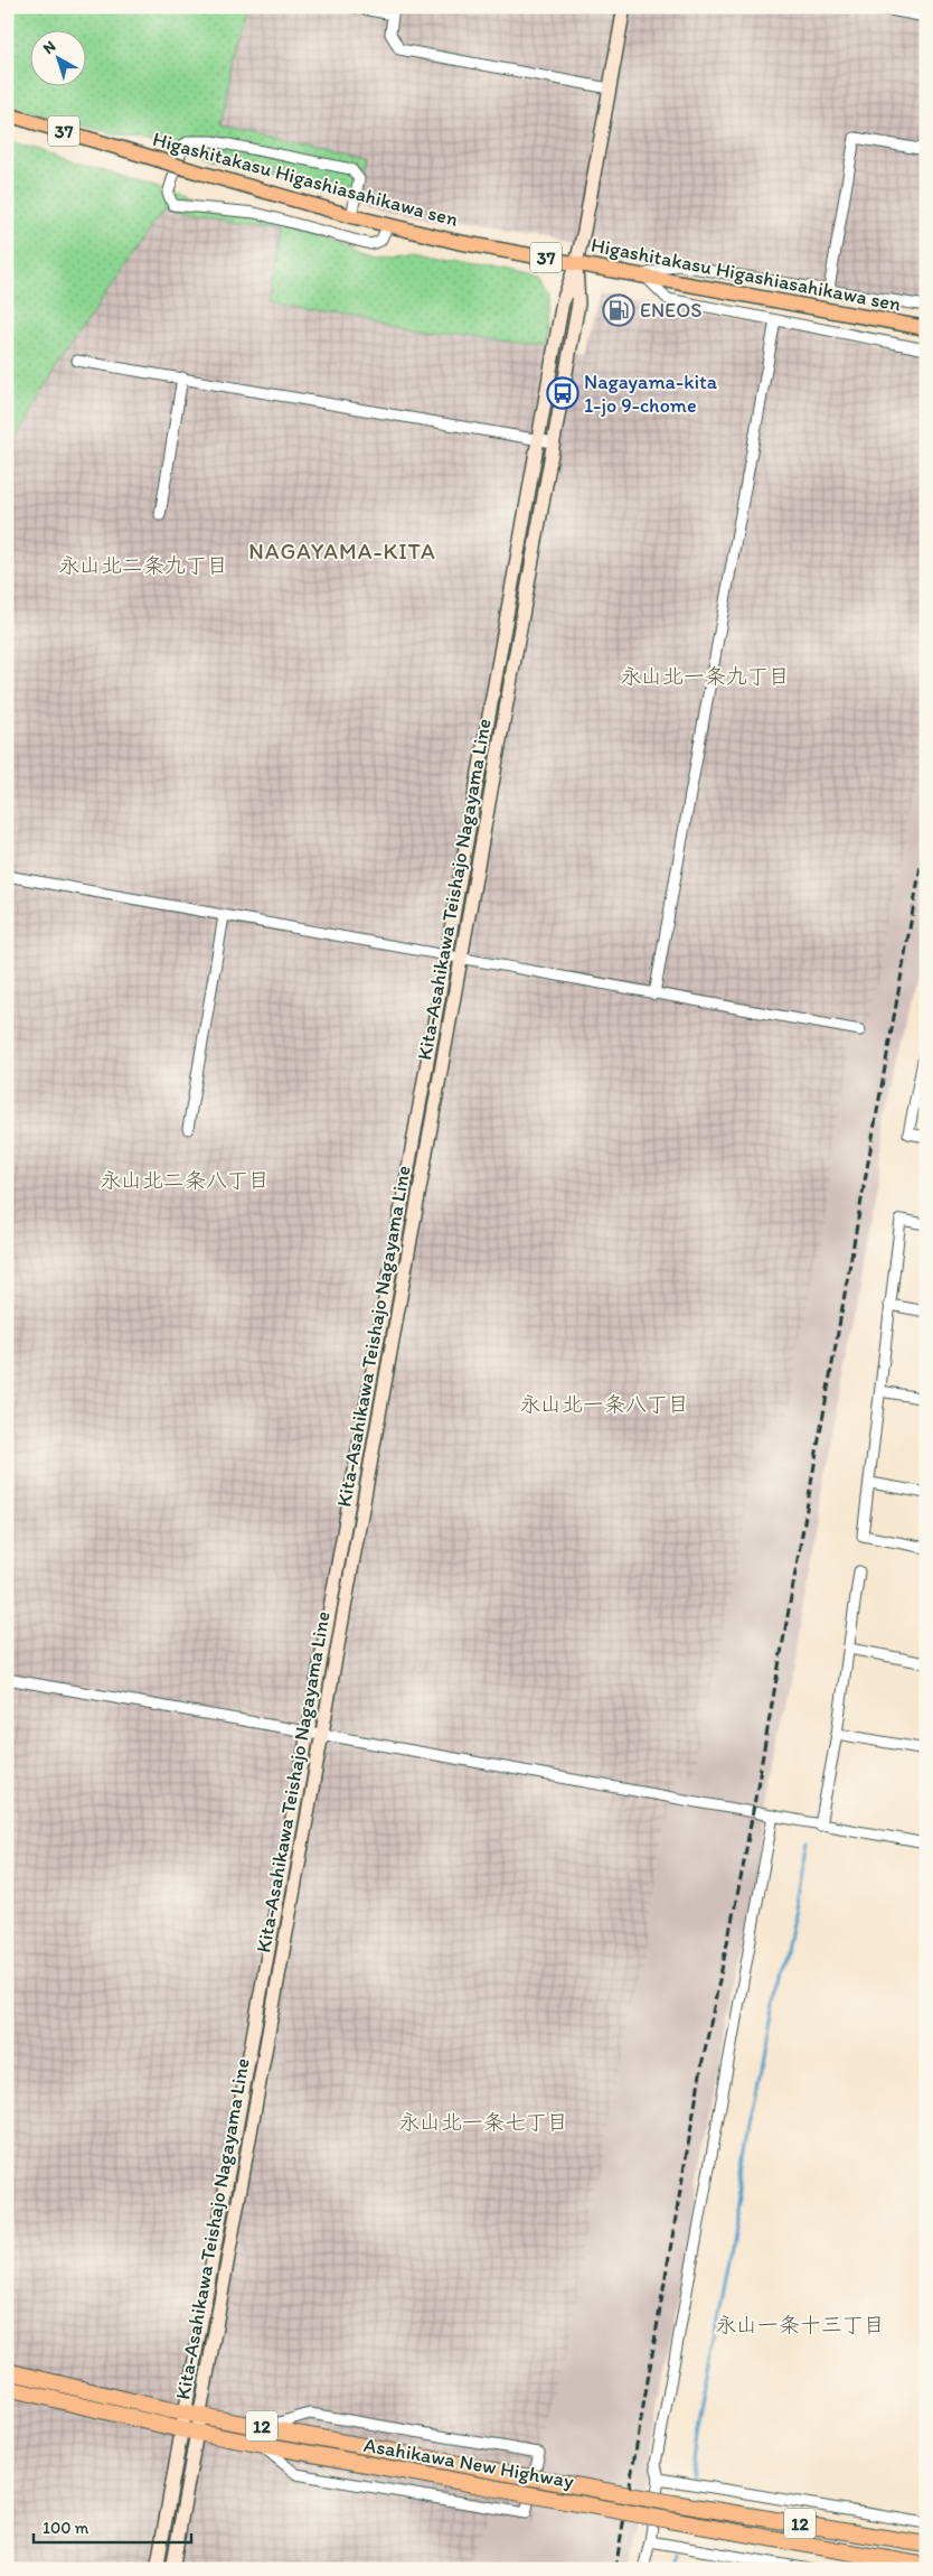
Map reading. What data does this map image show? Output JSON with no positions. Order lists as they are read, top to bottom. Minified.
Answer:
{"streets":{"highway":["12","Asahikawa New Highway"],"main road":["37","Higashitakasu Higashiasahikawa sen","Kita-Asahikawa Teishajo Nagayama Line"]},"crossings":[["Higashitakasu Higashiasahikawa sen","Kita-Asahikawa Teishajo Nagayama Line"],["Kita-Asahikawa Teishajo Nagayama Line","Asahikawa New Highway"]],"districts":["NAGAYAMA-KITA","永山北二条九丁目","永山北一条九丁目","永山北二条八丁目","永山北一条八丁目","永山北一条七丁目","永山一条十三丁目"],"places":{"fuel station":["ENEOS"],"bus stop":["Nagayama-kita 1-jo 9-chome"]},"scale_bar":"100 m","north":"top left"}
